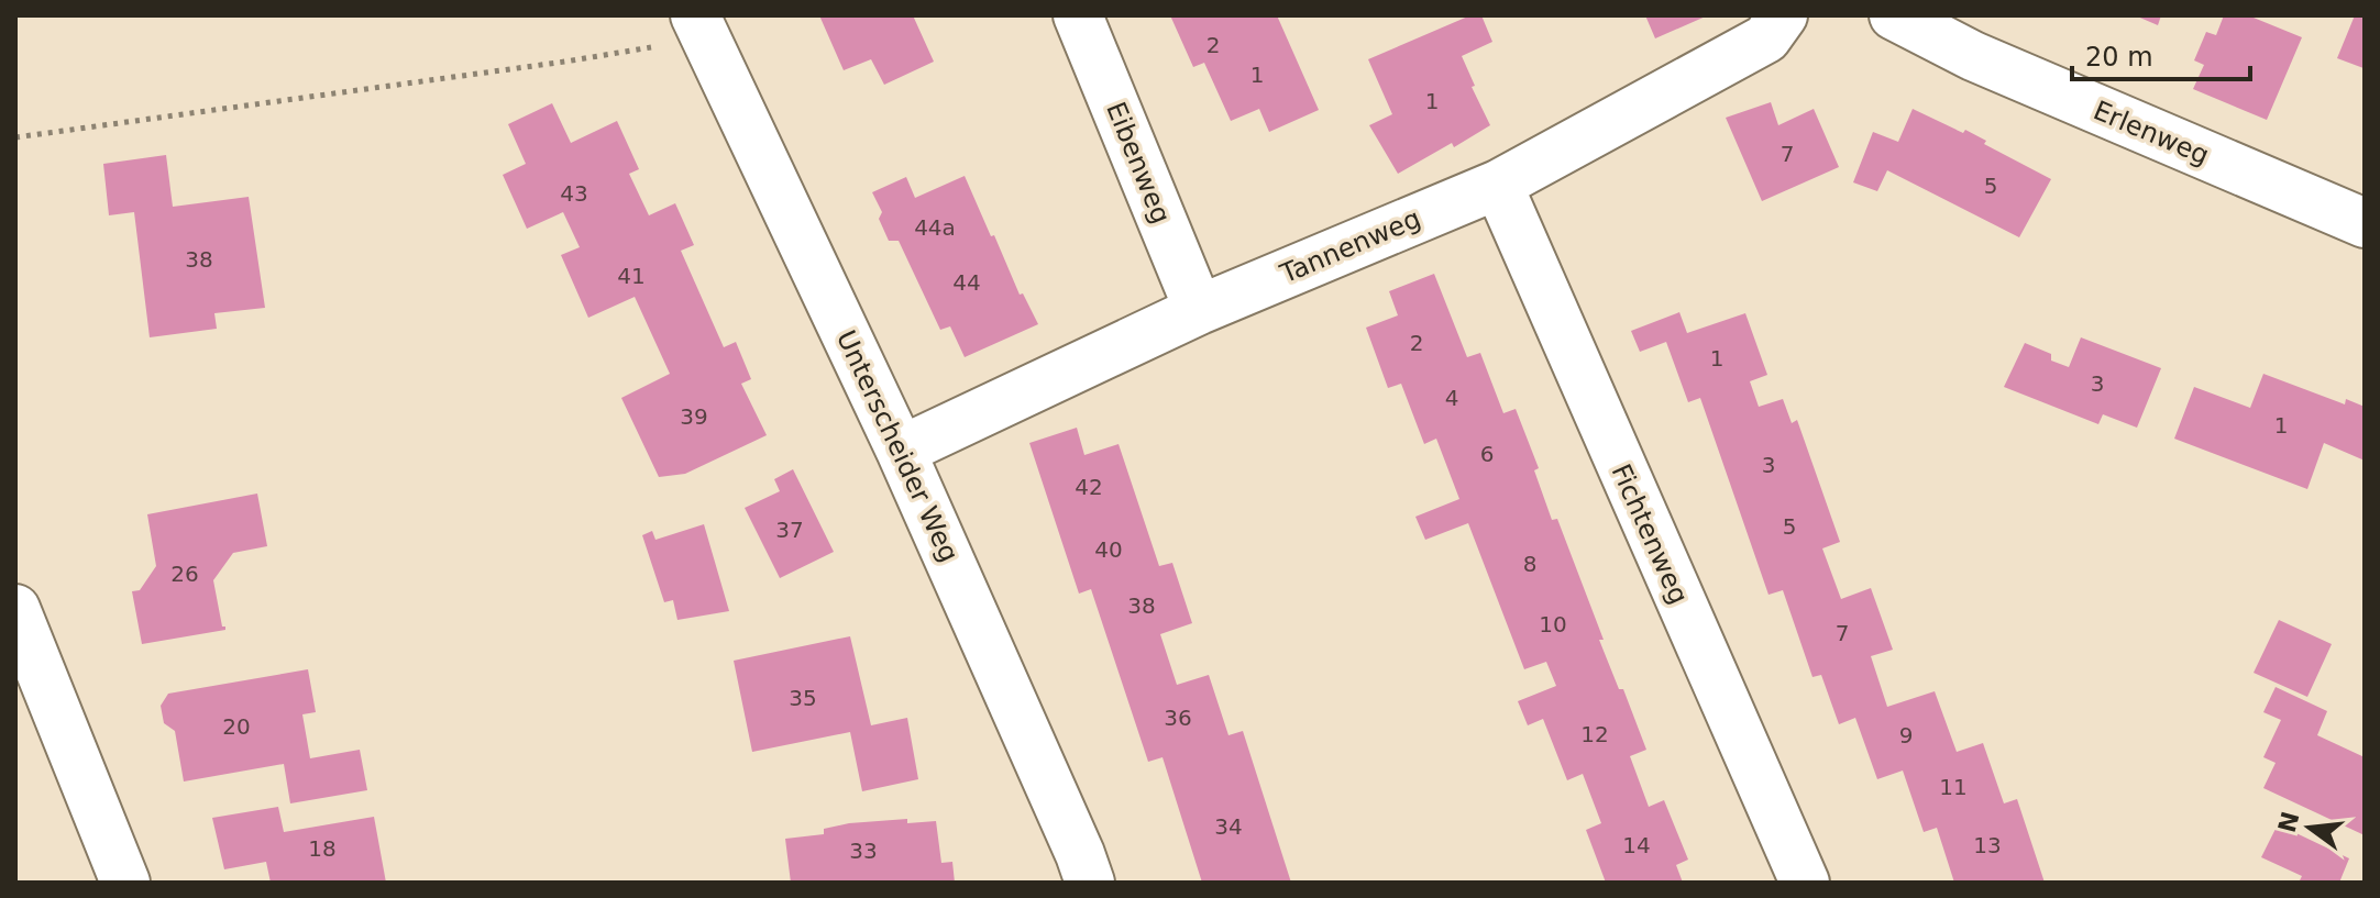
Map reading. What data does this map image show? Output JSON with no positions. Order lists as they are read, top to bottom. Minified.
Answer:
{"streets":{"street":["Erlenweg","Eibenweg","Tannenweg","Unterscheider Weg","Fichtenweg"]},"crossings":[["Eibenweg","Tannenweg"],["Tannenweg","Unterscheider Weg"],["Tannenweg","Fichtenweg"]],"house_numbers":["2","1","1","7","5","43","44a","38","41","44","2","1","3","4","39","1","6","3","42","5","37","40","8","26","38","10","7","35","36","20","12","9","11","34","14","13","18","33"],"scale_bar":"20 m","north":"left"}
